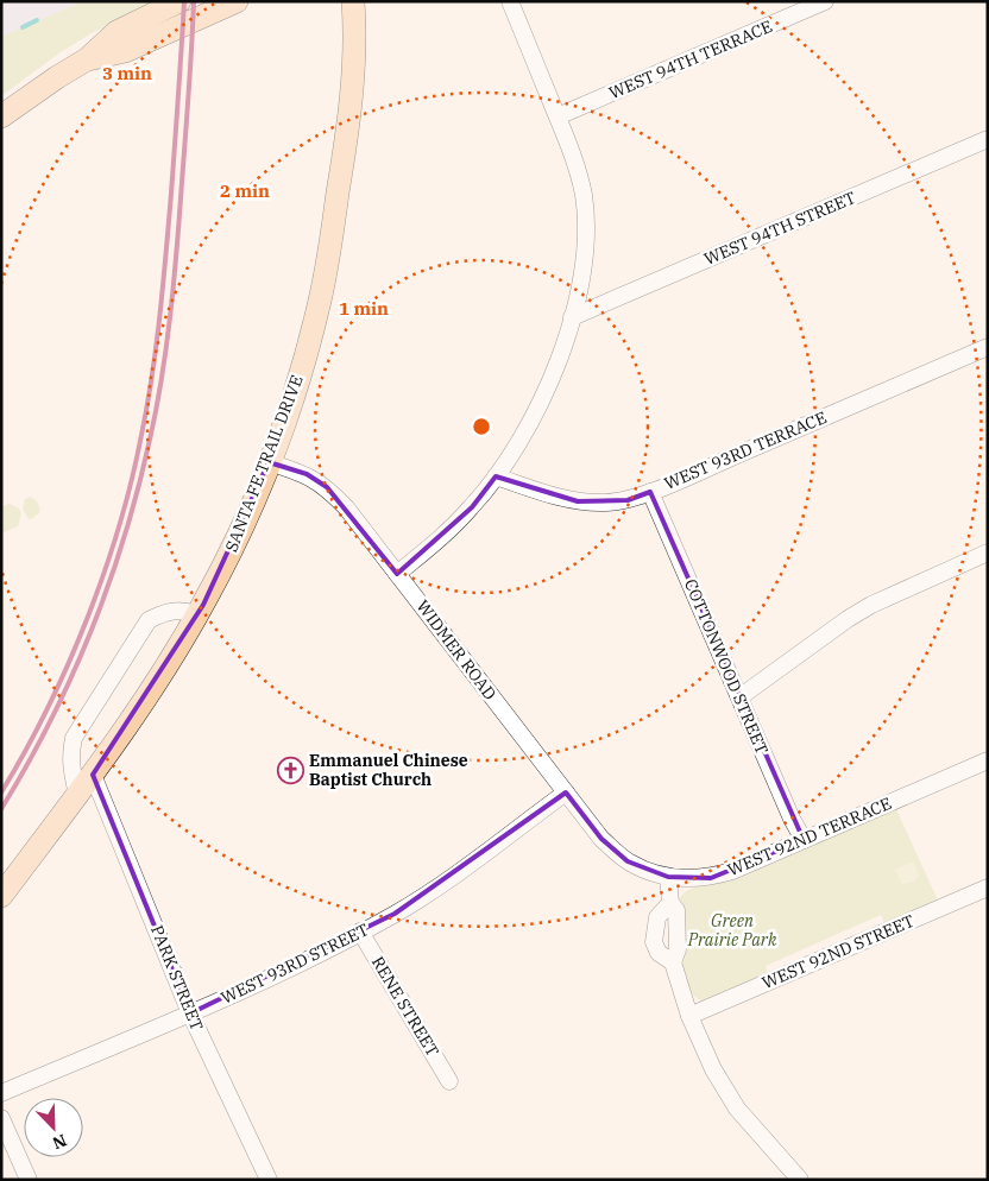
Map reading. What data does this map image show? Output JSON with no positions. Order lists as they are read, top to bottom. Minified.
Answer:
{"streets":{"main road":["SANTA FE TRAIL DRIVE"],"street":["WEST 94TH TERRACE","WEST 94TH STREET","WEST 93RD TERRACE","WIDMER ROAD","COTTONWOOD STREET","WEST 92ND TERRACE","WEST 92ND STREET","WEST 93RD STREET","PARK STREET","RENE STREET"]},"crossings":[["WEST 93RD TERRACE","COTTONWOOD STREET"],["SANTA FE TRAIL DRIVE","WIDMER ROAD"],["SANTA FE TRAIL DRIVE","PARK STREET"],["WIDMER ROAD","WEST 92ND TERRACE"],["WIDMER ROAD","WEST 93RD STREET"],["COTTONWOOD STREET","WEST 92ND TERRACE"],["WEST 93RD STREET","PARK STREET"],["WEST 93RD STREET","RENE STREET"]],"parks":["Green Prairie Park"],"places":{"church":["Emmanuel Chinese Baptist Church"]},"north":"bottom right","rings":["3 min","2 min","1 min"]}
